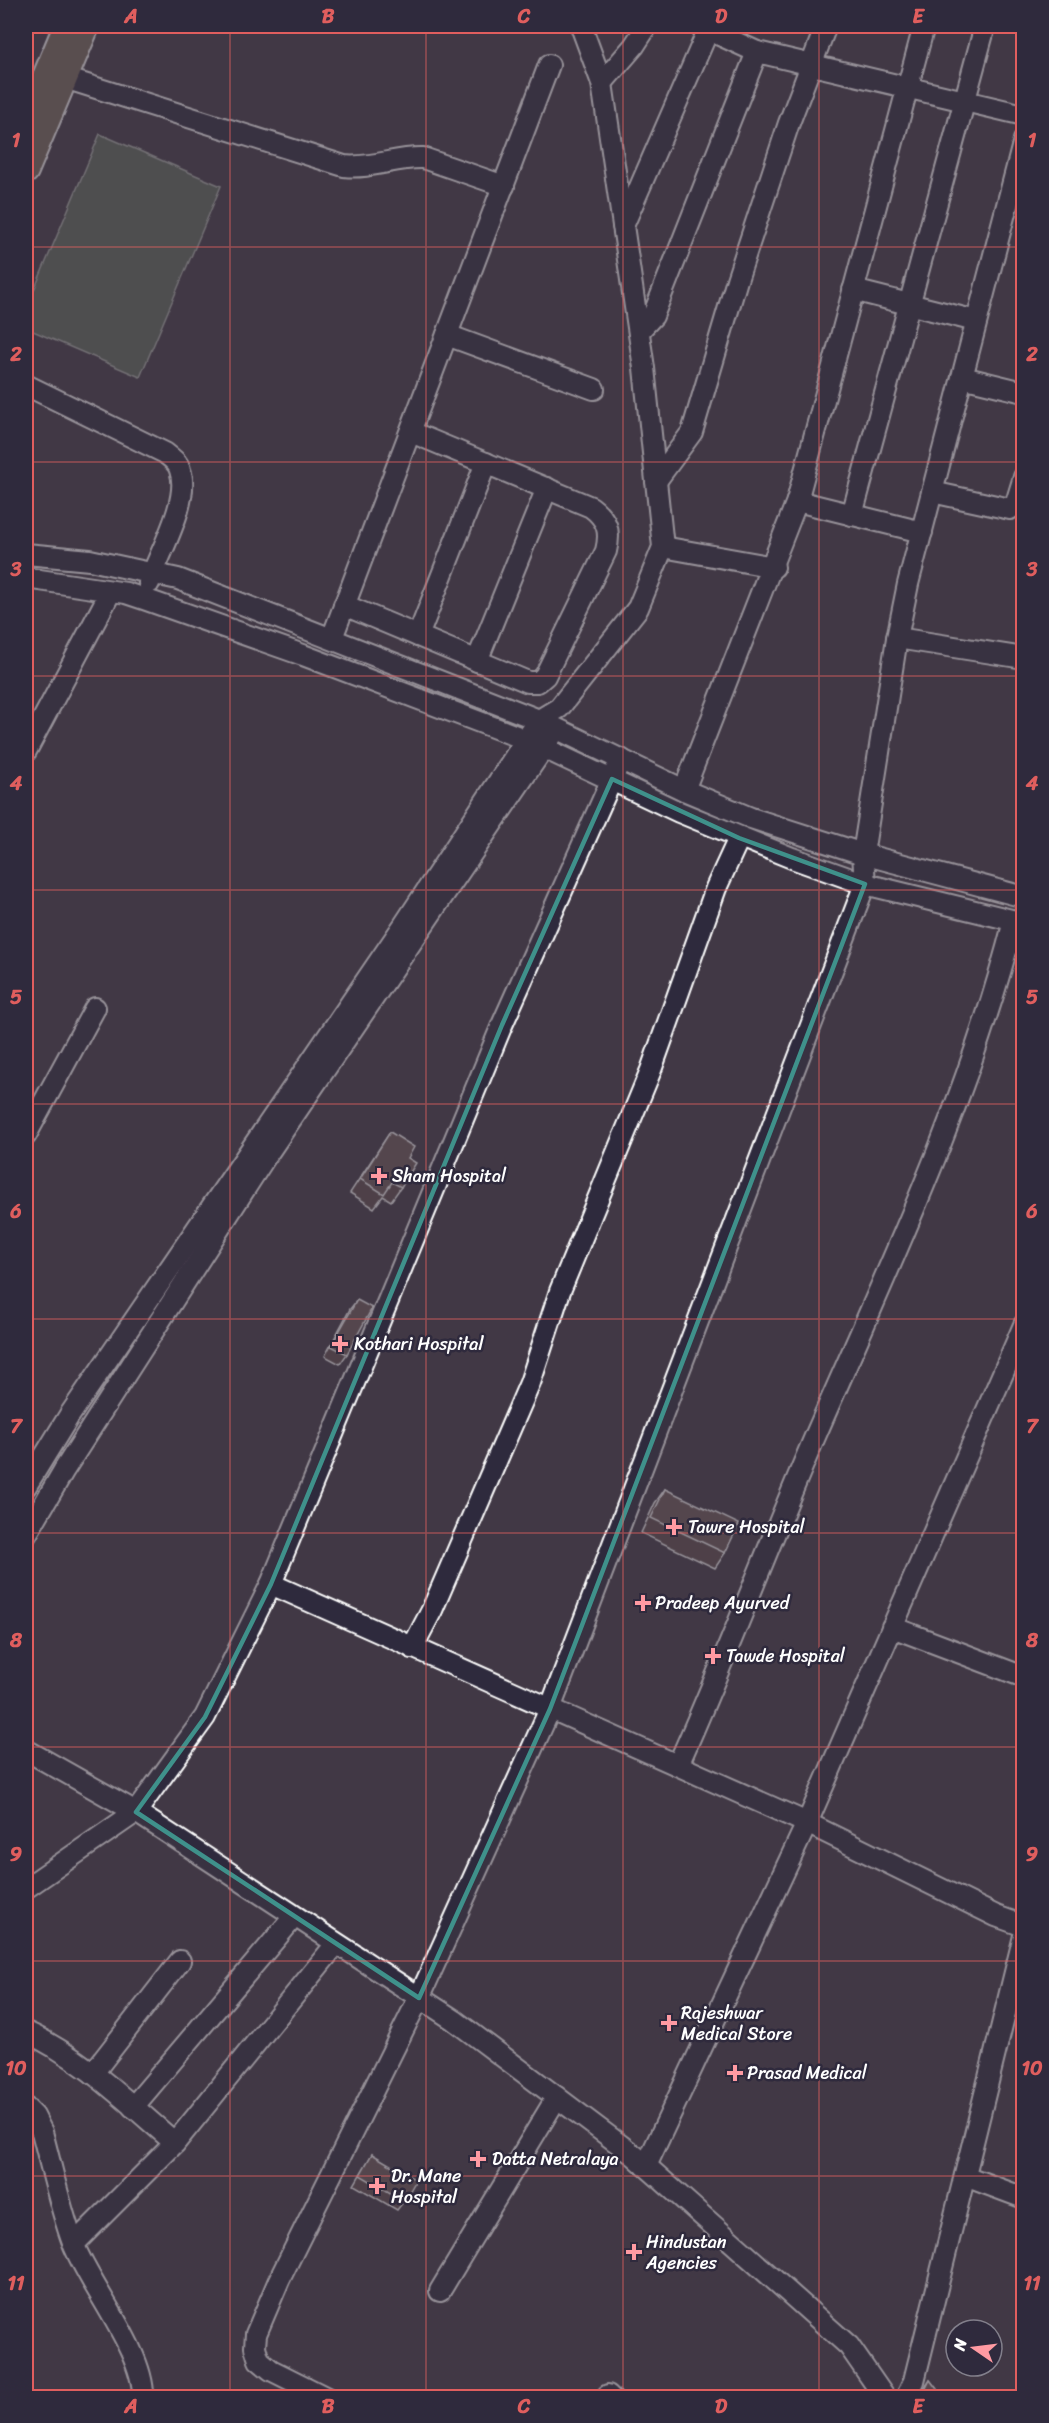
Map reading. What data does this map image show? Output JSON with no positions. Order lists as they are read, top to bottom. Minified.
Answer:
{"places":{"health":["Sham Hospital","Kothari Hospital","Tawre Hospital","Pradeep Ayurved","Tawde Hospital","Rajeshwar Medical Store","Prasad Medical","Datta Netralaya","Dr. Mane Hospital","Hindustan Agencies"]},"north":"left","grid":{"columns":["A","B","C","D","E"],"rows":["1","2","3","4","5","6","7","8","9","10","11"]}}
